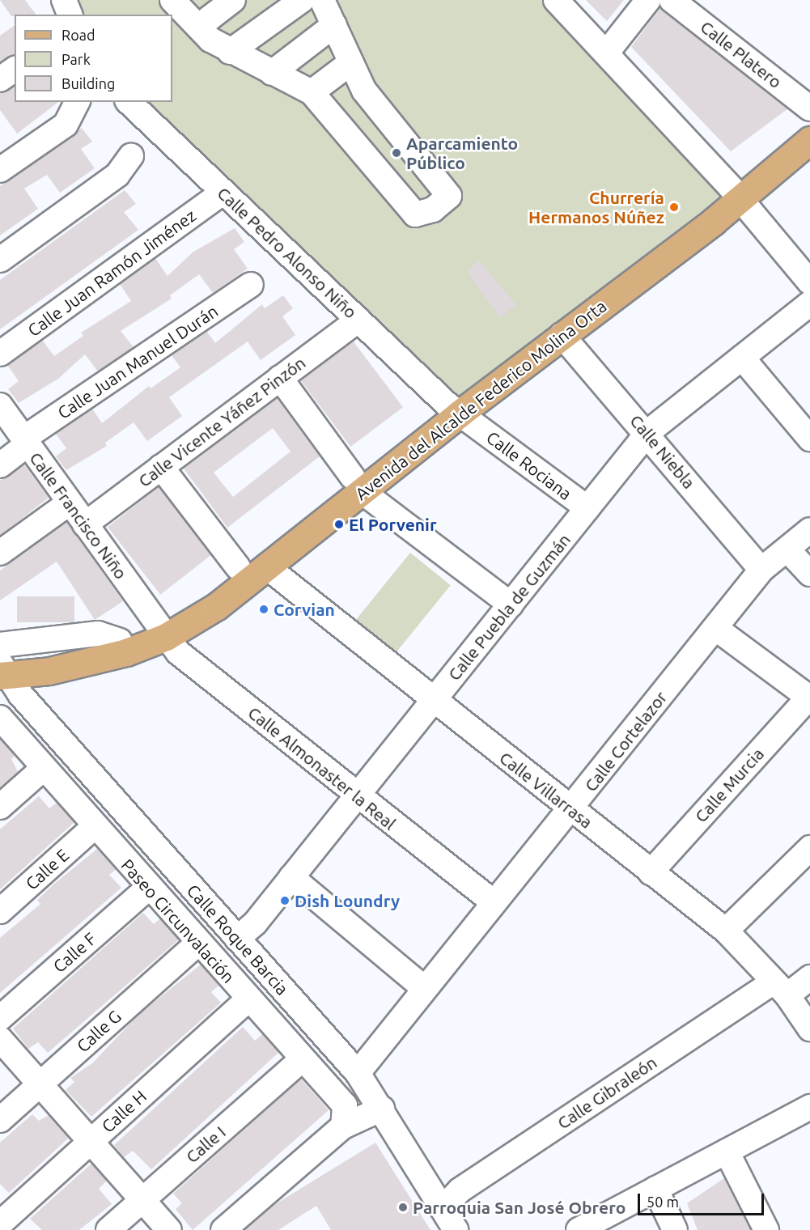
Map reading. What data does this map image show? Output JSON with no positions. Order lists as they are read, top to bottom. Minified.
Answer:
{"streets":{"main road":["Avenida del Alcalde Federico Molina Orta"],"street":["Calle Platero","Calle Pedro Alonso Niño","Calle Juan Ramón Jiménez","Calle Juan Manuel Durán","Calle Vicente Yáñez Pinzón","Calle Niebla","Calle Rociana","Calle Francisco Niño","Calle Puebla de Guzmán","Calle Cortelazor","Calle Almonaster la Real","Calle Murcia","Calle Villarrasa","Calle E","Paseo Circunvalación","Calle Roque Barcia","Calle F","Calle G","Calle Gibraleón","Calle H","Calle I"]},"crossings":[["Calle Pedro Alonso Niño","Calle Juan Ramón Jiménez"],["Calle Pedro Alonso Niño","Avenida del Alcalde Federico Molina Orta"],["Calle Pedro Alonso Niño","Calle Vicente Yáñez Pinzón"],["Calle Pedro Alonso Niño","Calle Rociana"],["Calle Juan Manuel Durán","Calle Francisco Niño"],["Avenida del Alcalde Federico Molina Orta","Calle Niebla"],["Avenida del Alcalde Federico Molina Orta","Calle Rociana"],["Avenida del Alcalde Federico Molina Orta","Calle Francisco Niño"],["Avenida del Alcalde Federico Molina Orta","Calle Almonaster la Real"],["Avenida del Alcalde Federico Molina Orta","Calle Villarrasa"],["Avenida del Alcalde Federico Molina Orta","Calle Roque Barcia"],["Calle Vicente Yáñez Pinzón","Calle Francisco Niño"],["Calle Niebla","Calle Puebla de Guzmán"],["Calle Niebla","Calle Cortelazor"],["Calle Rociana","Calle Puebla de Guzmán"],["Calle Francisco Niño","Calle Almonaster la Real"],["Calle Puebla de Guzmán","Calle Almonaster la Real"],["Calle Puebla de Guzmán","Calle Villarrasa"],["Calle Puebla de Guzmán","Calle Roque Barcia"],["Calle Cortelazor","Calle Almonaster la Real"],["Calle Cortelazor","Calle Villarrasa"],["Calle Cortelazor","Calle Roque Barcia"],["Calle Murcia","Calle Villarrasa"],["Calle Villarrasa","Calle Gibraleón"],["Calle E","Paseo Circunvalación"],["Paseo Circunvalación","Calle F"],["Paseo Circunvalación","Calle G"],["Paseo Circunvalación","Calle H"],["Paseo Circunvalación","Calle I"],["Calle Roque Barcia","Calle Gibraleón"]],"places":["Aparcamiento Público","Churrería Hermanos Núñez","El Porvenir","Corvian","Dish Loundry","Parroquia San José Obrero"],"legend":["Road","Park","Building"],"scale_bar":"50 m"}
